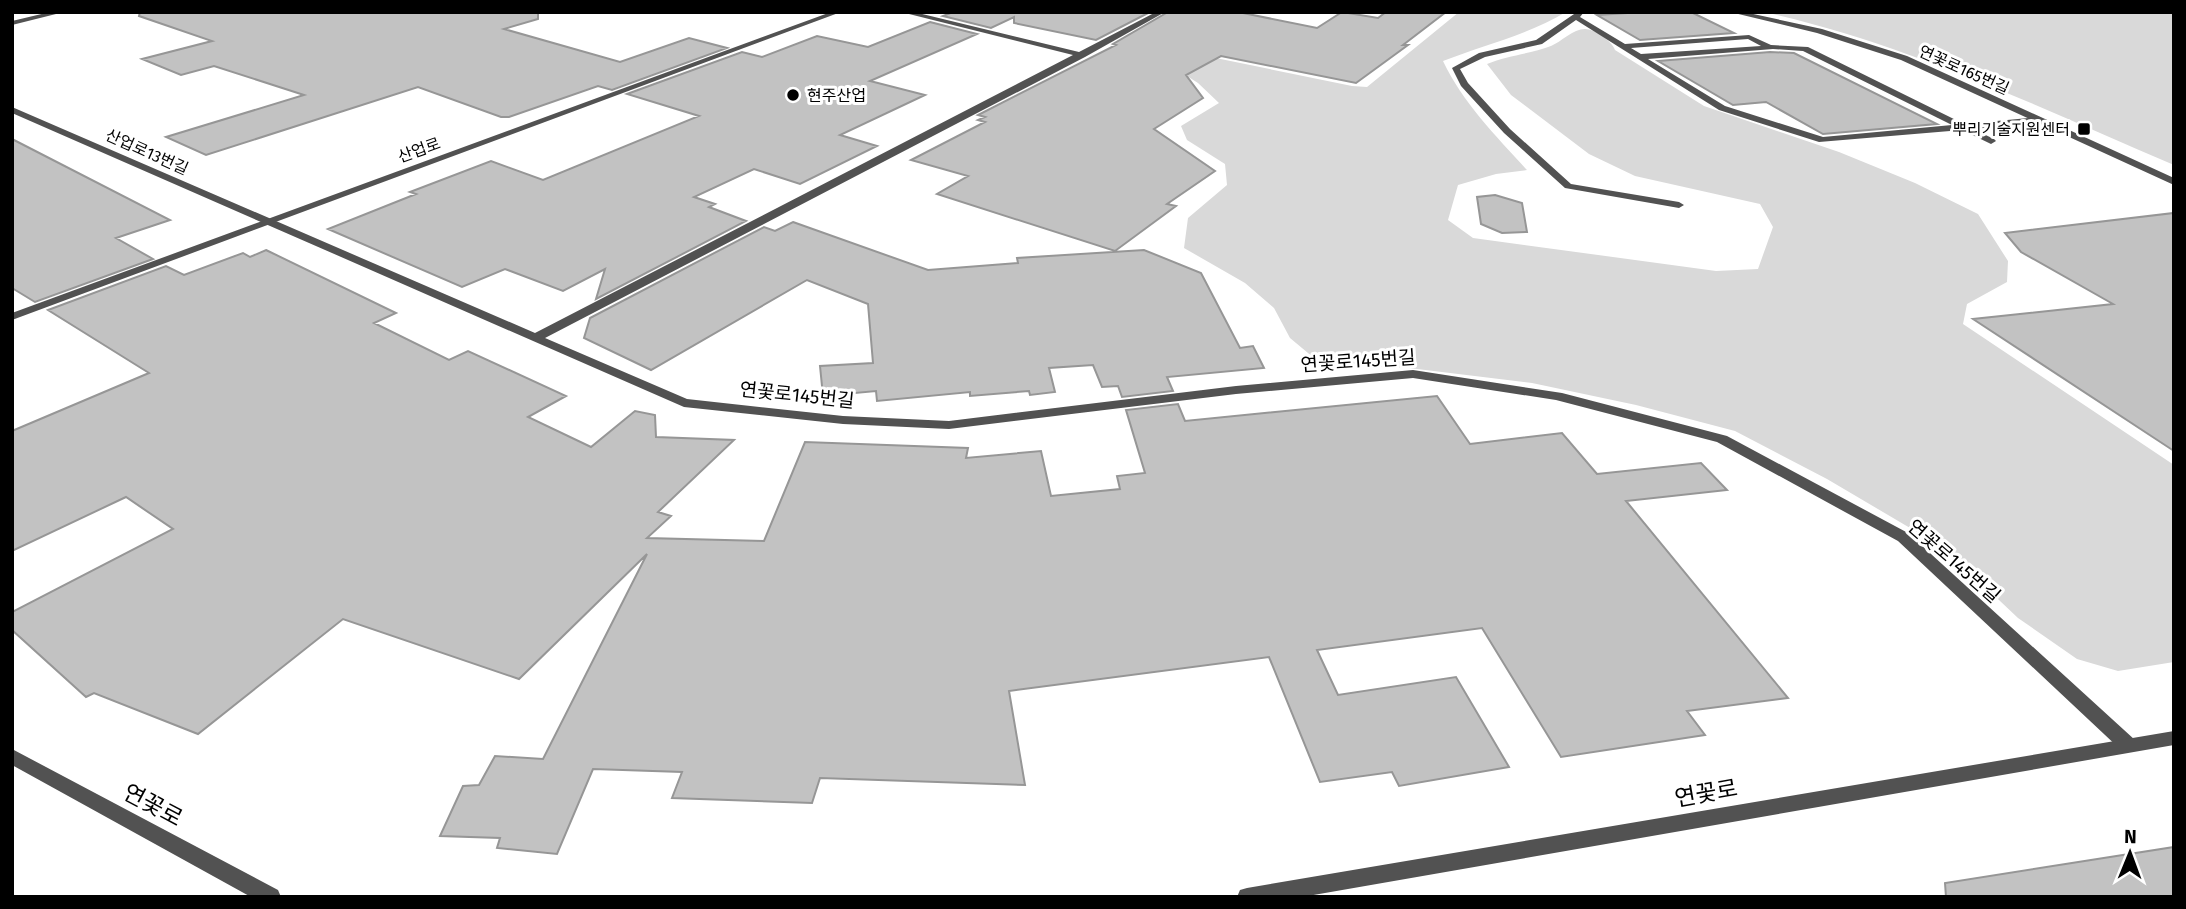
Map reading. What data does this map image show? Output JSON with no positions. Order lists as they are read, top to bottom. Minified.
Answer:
{"streets":{"street":["연꽃로165번길","산업로","산업로13번길","연꽃로145번길","연꽃로"]},"crossings":[["산업로","산업로13번길"],["산업로","연꽃로145번길"],["산업로13번길","연꽃로145번길"],["연꽃로145번길","연꽃로"]],"places":{"other":["현주산업"],"transit":["뿌리기술지원센터"]},"north":"top"}
